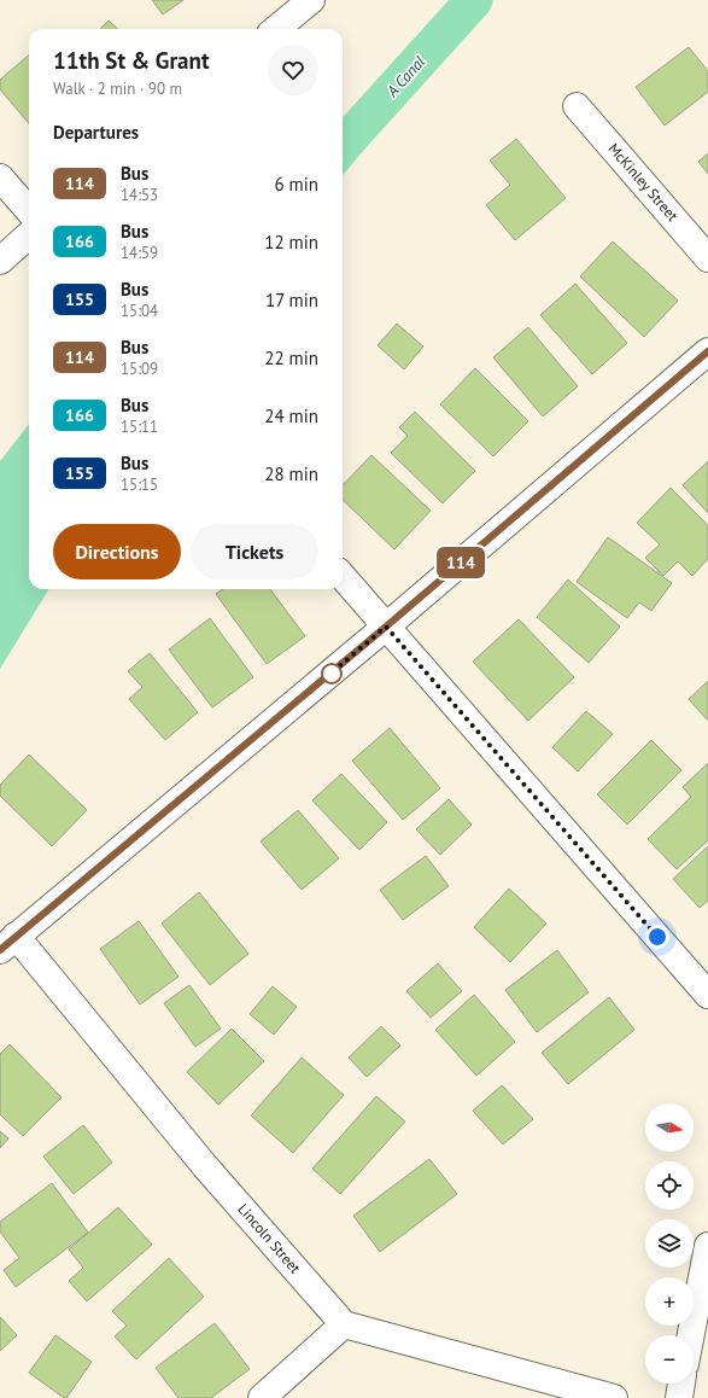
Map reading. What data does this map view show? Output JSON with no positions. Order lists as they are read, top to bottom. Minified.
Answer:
{"streets":{"street":["McKinley Street","Lincoln Street"]},"water":["A Canal"],"lines":["bus line 114"],"north":"right","page":{"on_map":"114","heading":[["11th St & Grant","Walk · 2 min · 90 m"],"Departures"],"list":[{"mark":"114","name":"Bus","note":"14:53","value":"6 min"},{"mark":"166","name":"Bus","note":"14:59","value":"12 min"},{"mark":"155","name":"Bus","note":"15:04","value":"17 min"},{"mark":"114","name":"Bus","note":"15:09","value":"22 min"},{"mark":"166","name":"Bus","note":"15:11","value":"24 min"},{"mark":"155","name":"Bus","note":"15:15","value":"28 min"}],"buttons":["Directions","Tickets"],"map_buttons":["+","−"]}}
